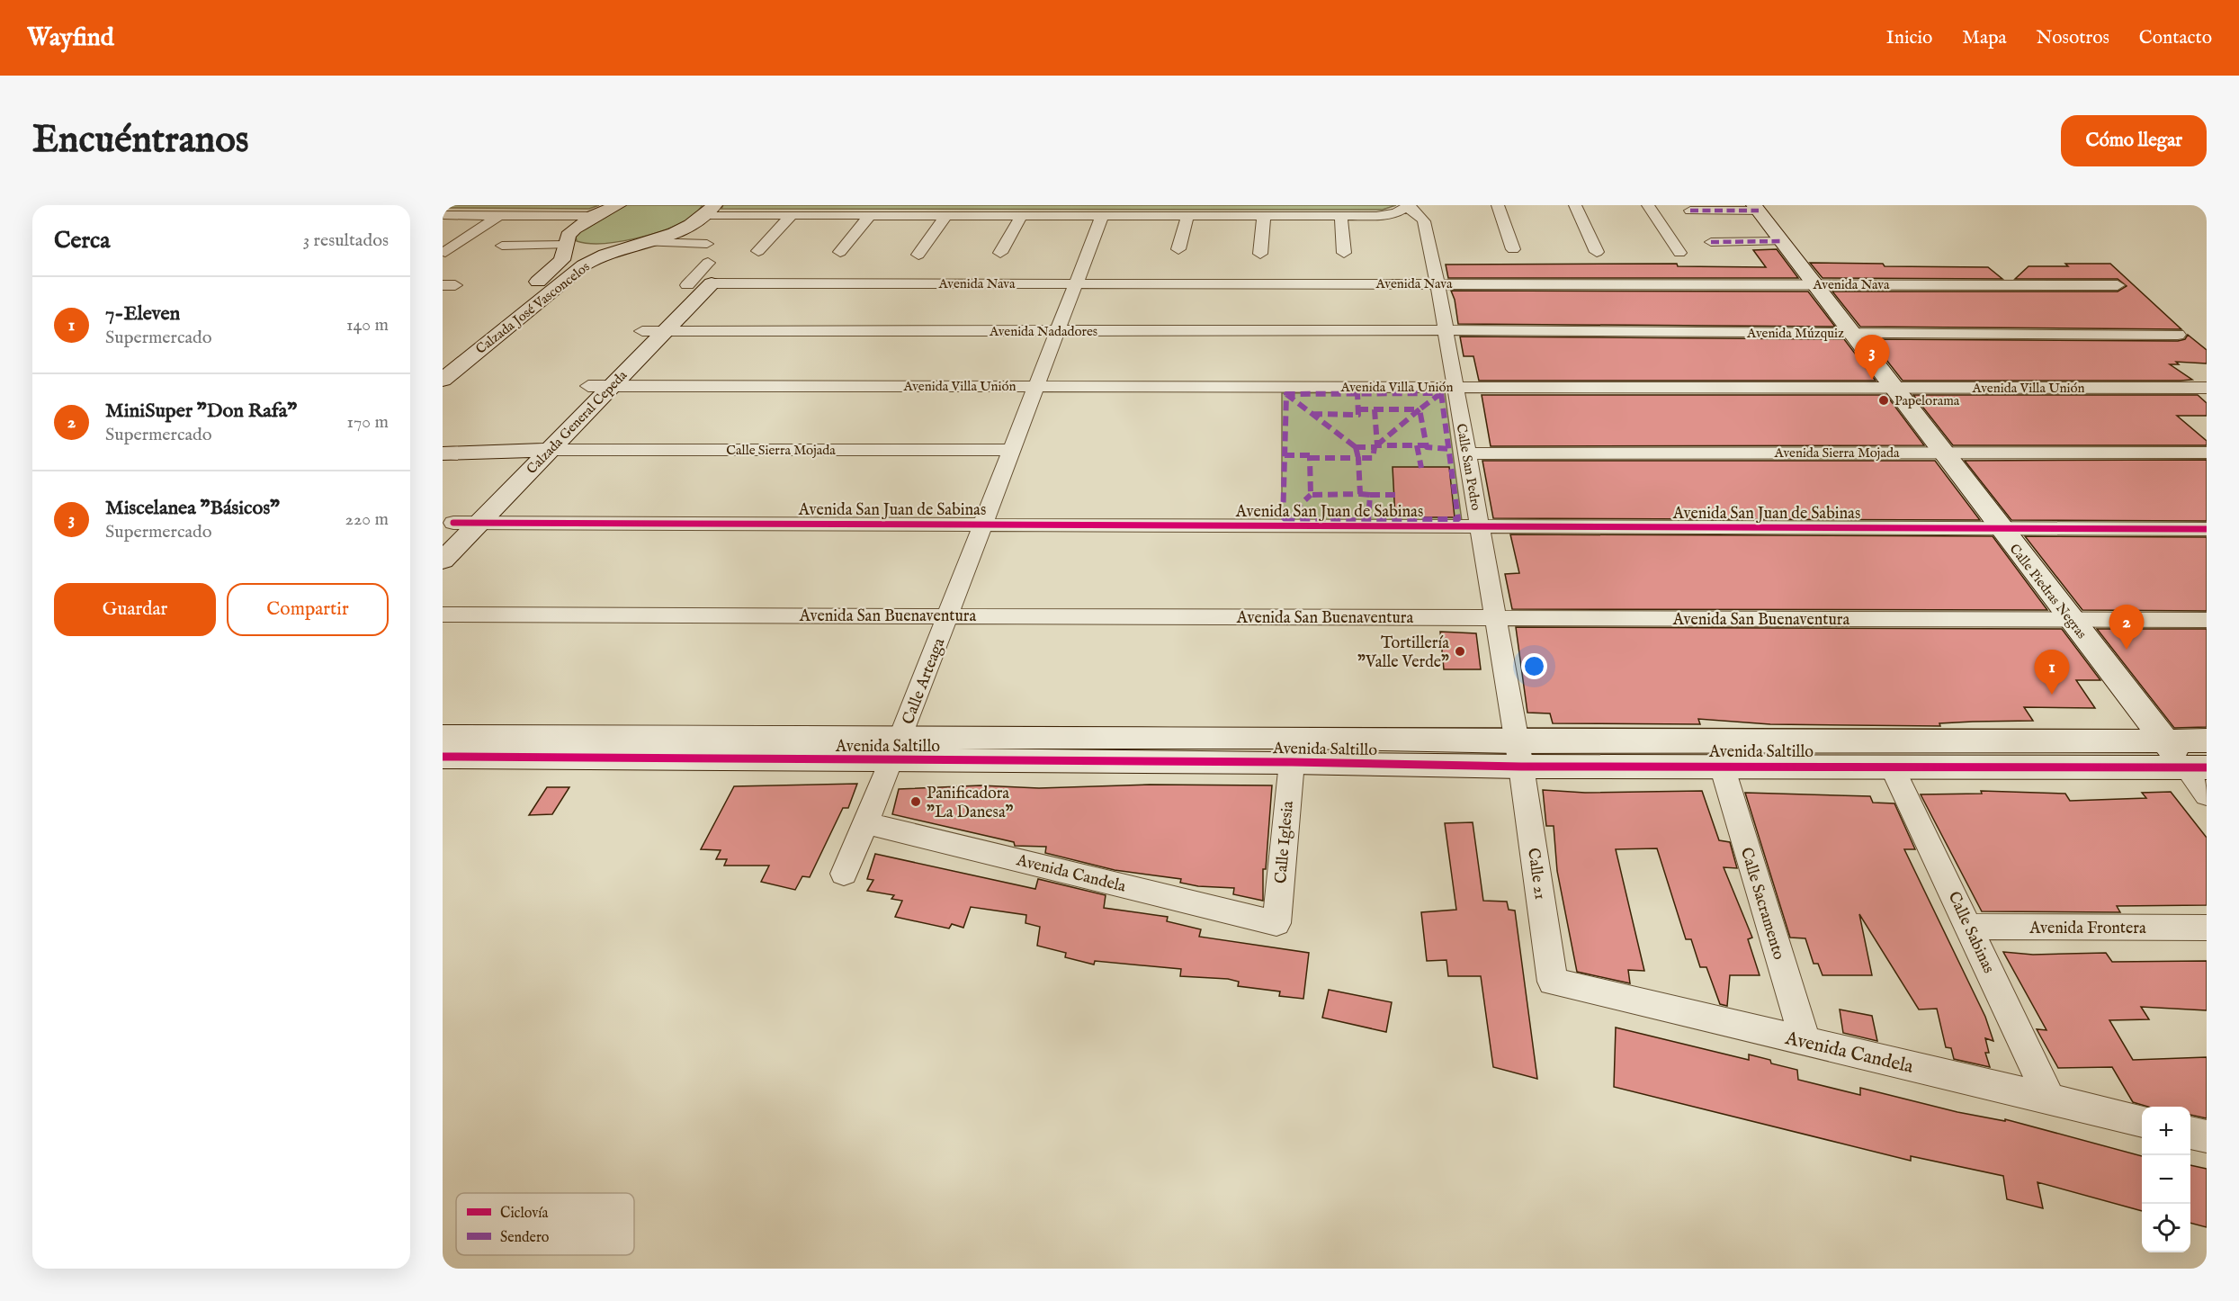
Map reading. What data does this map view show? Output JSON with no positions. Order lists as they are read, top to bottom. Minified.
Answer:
{"streets":{"street":["Avenida Nava","Calzada José Vasconcelos","Avenida Nadadores","Avenida Múzquiz","Avenida Villa Unión","Calzada General Cepeda","Calle Sierra Mojada","Avenida Sierra Mojada","Calle San Pedro","Avenida San Juan de Sabinas","Calle Piedras Negras","Avenida San Buenaventura","Calle Arteaga","Avenida Saltillo","Calle Iglesia","Avenida Candela","Calle 21","Calle Sacramento","Avenida Frontera","Calle Sabinas"]},"crossings":[["Avenida Nava","Calzada General Cepeda"],["Avenida Nava","Calle San Pedro"],["Avenida Nava","Calle Piedras Negras"],["Avenida Nava","Calle Arteaga"],["Avenida Nadadores","Avenida Múzquiz"],["Avenida Nadadores","Calzada General Cepeda"],["Avenida Nadadores","Calle San Pedro"],["Avenida Nadadores","Calle Arteaga"],["Avenida Múzquiz","Calle San Pedro"],["Avenida Múzquiz","Calle Piedras Negras"],["Avenida Villa Unión","Calzada General Cepeda"],["Avenida Villa Unión","Calle San Pedro"],["Avenida Villa Unión","Calle Piedras Negras"],["Avenida Villa Unión","Calle Arteaga"],["Calzada General Cepeda","Calle Sierra Mojada"],["Calzada General Cepeda","Avenida San Juan de Sabinas"],["Calle Sierra Mojada","Calle Arteaga"],["Avenida Sierra Mojada","Calle San Pedro"],["Avenida Sierra Mojada","Calle Piedras Negras"],["Calle San Pedro","Avenida San Juan de Sabinas"],["Calle San Pedro","Avenida San Buenaventura"],["Calle San Pedro","Avenida Saltillo"],["Calle San Pedro","Calle 21"],["Avenida San Juan de Sabinas","Calle Piedras Negras"],["Avenida San Juan de Sabinas","Calle Arteaga"],["Calle Piedras Negras","Avenida San Buenaventura"],["Calle Piedras Negras","Avenida Saltillo"],["Avenida San Buenaventura","Calle Arteaga"],["Calle Arteaga","Avenida Saltillo"],["Calle Arteaga","Avenida Candela"],["Avenida Saltillo","Calle Iglesia"],["Avenida Saltillo","Calle 21"],["Avenida Saltillo","Calle Sacramento"],["Avenida Saltillo","Calle Sabinas"],["Calle Iglesia","Avenida Candela"],["Avenida Candela","Calle 21"],["Avenida Candela","Calle Sacramento"],["Avenida Candela","Calle Sabinas"],["Avenida Frontera","Calle Sabinas"]],"places":["Papelorama","Tortillería \"Valle Verde\"","Panificadora \"La Danesa\""],"legend":["Ciclovía","Sendero"],"page":{"header":"Wayfind","nav":["Inicio","Mapa","Nosotros","Contacto"],"buttons":["Cómo llegar",["Guardar","Compartir"]],"title":"Encuéntranos","heading":["Cerca","3 resultados"],"list":[{"mark":"1","name":"7-Eleven","note":"Supermercado","value":"140 m"},{"mark":"2","name":"MiniSuper \"Don Rafa\"","note":"Supermercado","value":"170 m"},{"mark":"3","name":"Miscelanea \"Básicos\"","note":"Supermercado","value":"220 m"}],"pins":["3","2","1"],"map_buttons":["+","−"]}}
